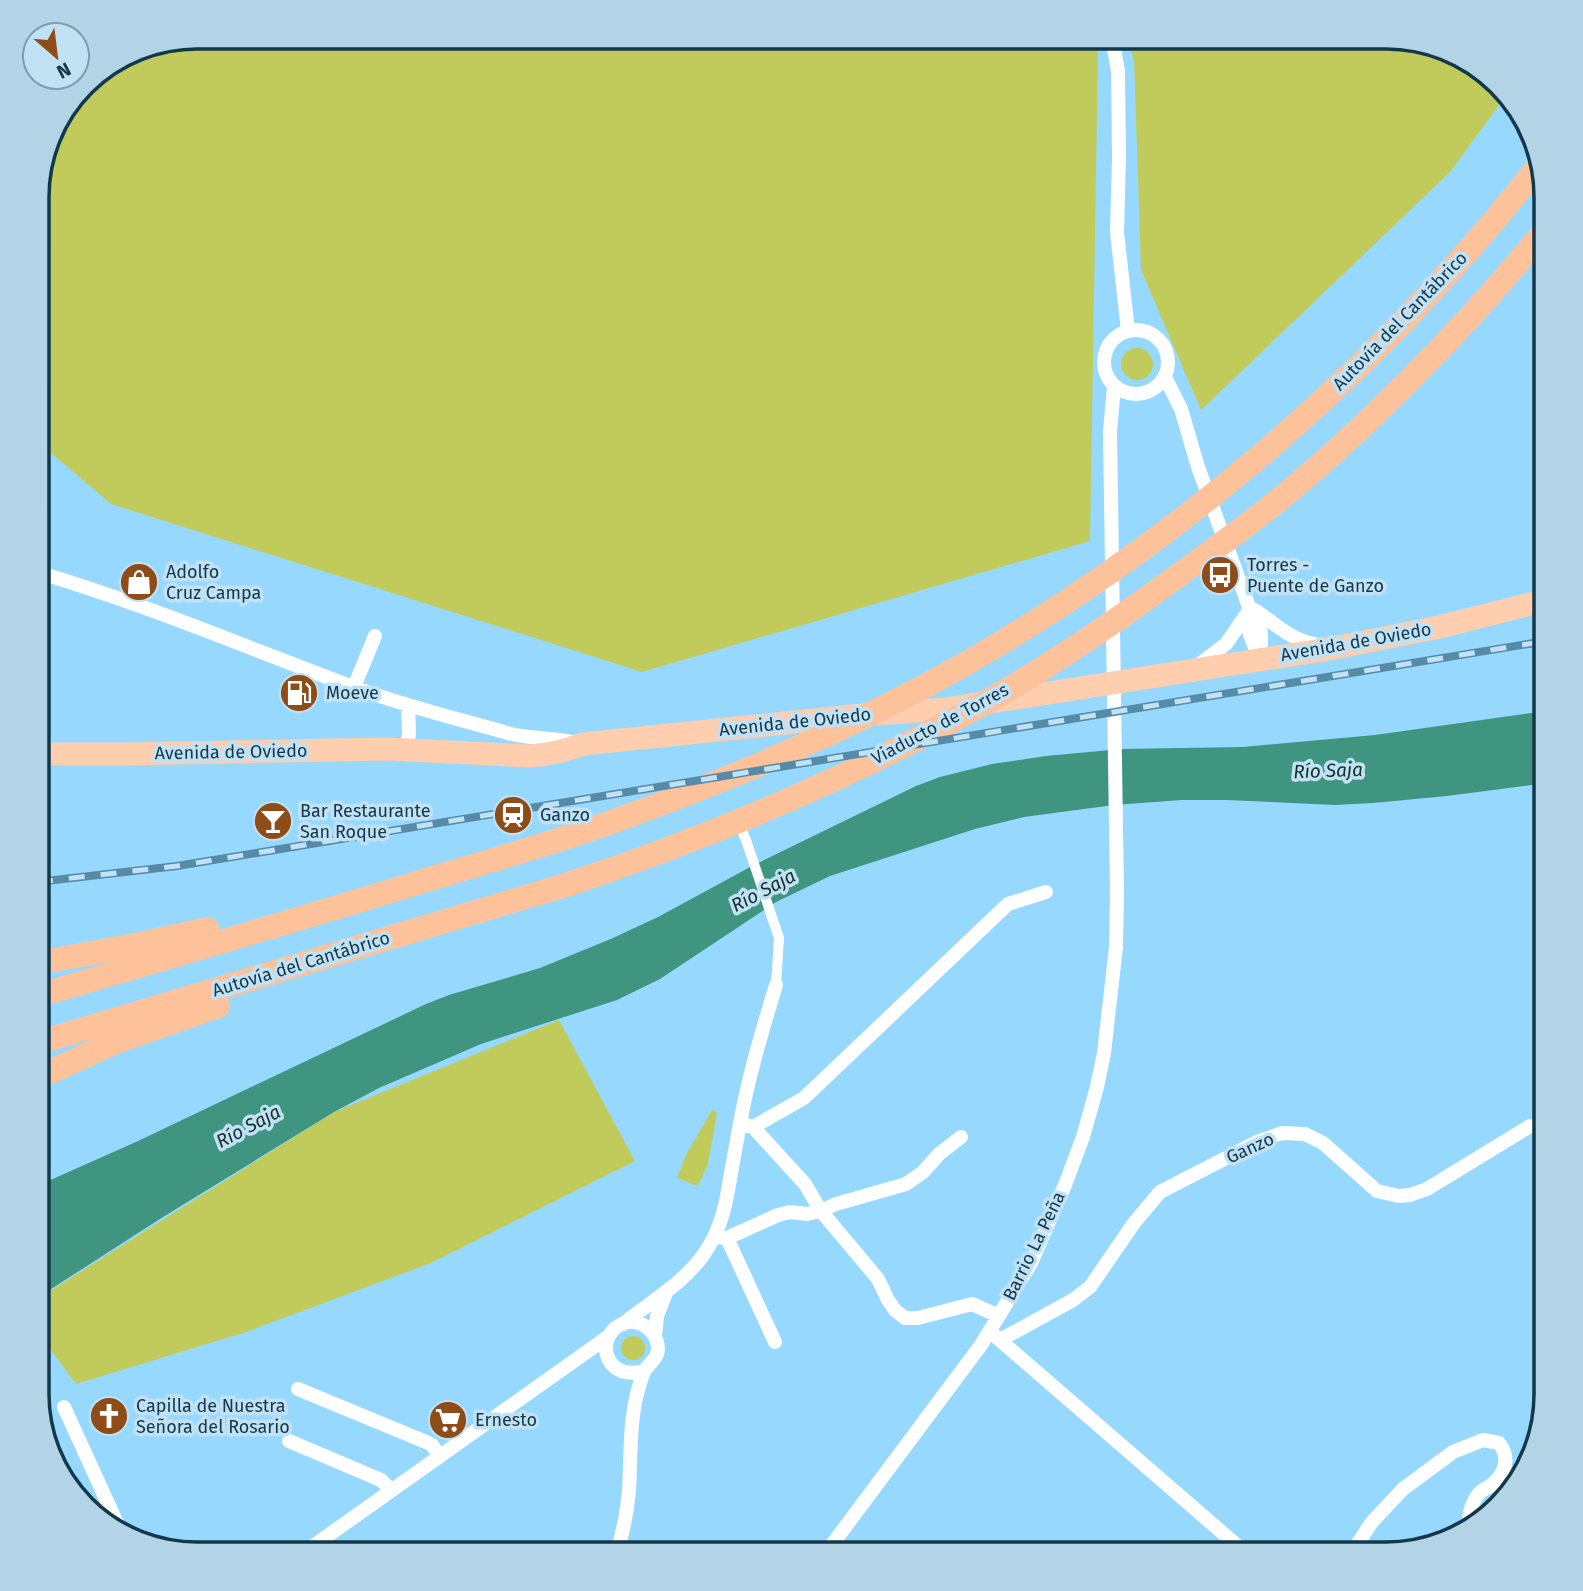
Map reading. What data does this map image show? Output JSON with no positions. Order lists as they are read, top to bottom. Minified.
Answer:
{"streets":{"highway":["Autovía del Cantábrico","Avenida de Oviedo","Viaducto de Torres"],"street":["Ganzo","Barrio La Peña"]},"crossings":[["Autovía del Cantábrico","Viaducto de Torres"],["Ganzo","Barrio La Peña"]],"water":["Río Saja"],"places":{"bus stop":["Torres - Puente de Ganzo"],"shop":["Adolfo Cruz Campa"],"fuel station":["Moeve"],"station":["Ganzo"],"bar":["Bar Restaurante San Roque"],"church":["Capilla de Nuestra Señora del Rosario"],"supermarket":["Ernesto"]},"north":"bottom right"}
